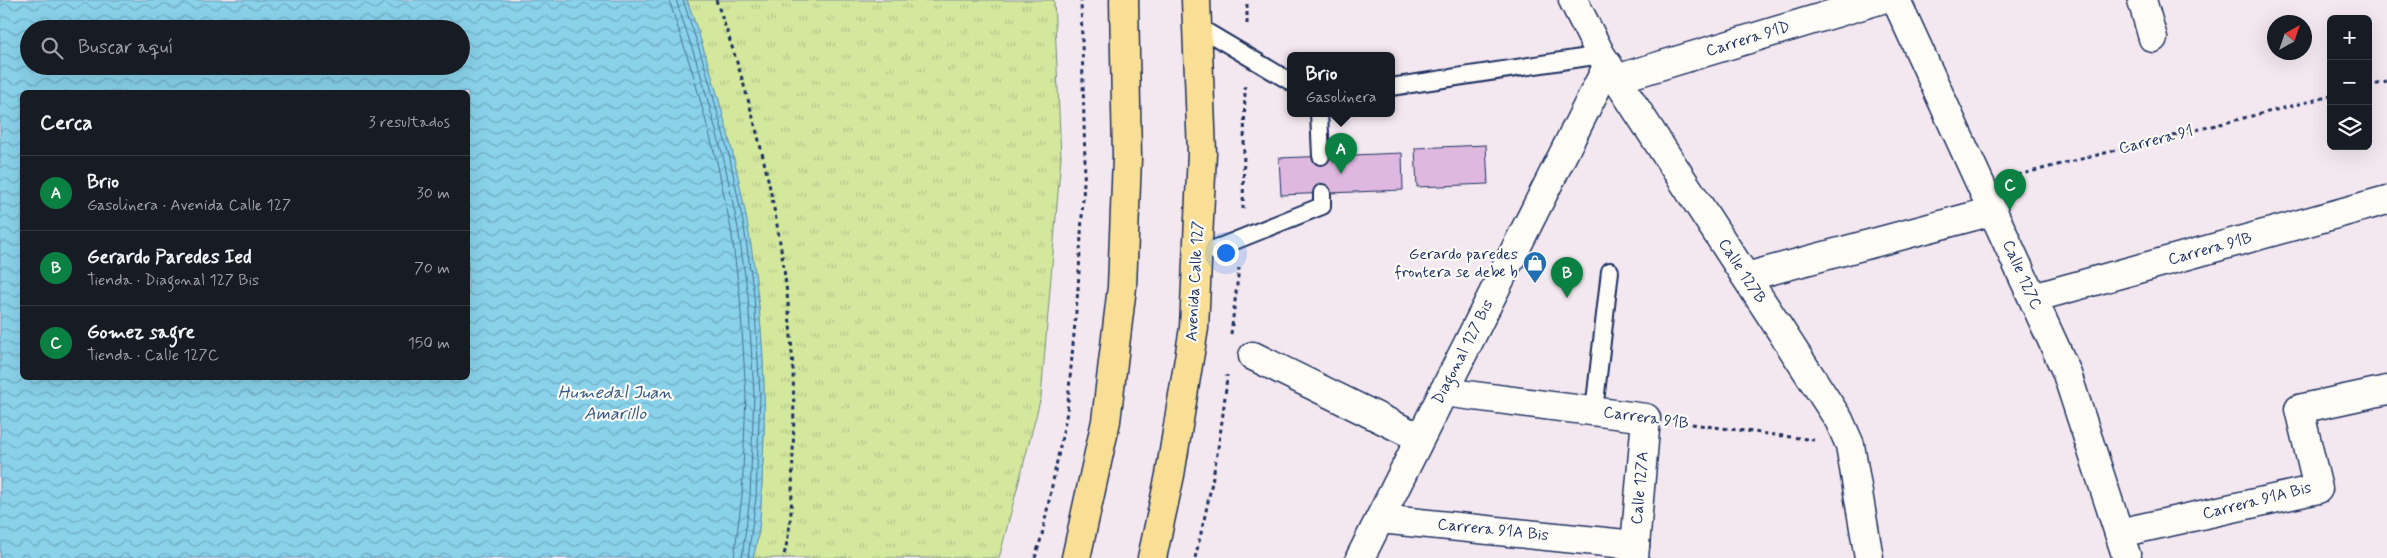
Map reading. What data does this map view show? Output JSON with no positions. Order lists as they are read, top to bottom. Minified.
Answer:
{"streets":{"main road":["Avenida Calle 127"],"street":["Carrera 91D","Carrera 91B","Calle 127B","Calle 127C","Diagonal 127 Bis","Calle 127A","Carrera 91A Bis"],"path":["Carrera 91"]},"crossings":[["Carrera 91D","Calle 127B"],["Carrera 91D","Diagonal 127 Bis"],["Carrera 91","Calle 127C"],["Carrera 91B","Calle 127B"],["Carrera 91B","Calle 127C"],["Carrera 91B","Diagonal 127 Bis"],["Carrera 91B","Calle 127A"],["Calle 127B","Diagonal 127 Bis"],["Calle 127C","Carrera 91A Bis"],["Diagonal 127 Bis","Carrera 91A Bis"],["Calle 127A","Carrera 91A Bis"]],"water":["Humedal Juan Amarillo"],"places":{"shop":["Gerardo paredes frontera se debe b"]},"north":"top right","page":{"map_buttons":["+","−"],"search":"Buscar aquí","popup":["Brio","Gasolinera"],"heading":["Cerca","3 resultados"],"pins":["A","C","B"],"list":[{"mark":"A","name":"Brio","note":"Gasolinera · Avenida Calle 127","value":"30 m"},{"mark":"B","name":"Gerardo Paredes Ied","note":"Tienda · Diagonal 127 Bis","value":"70 m"},{"mark":"C","name":"Gomez sagre","note":"Tienda · Calle 127C","value":"150 m"}]}}
